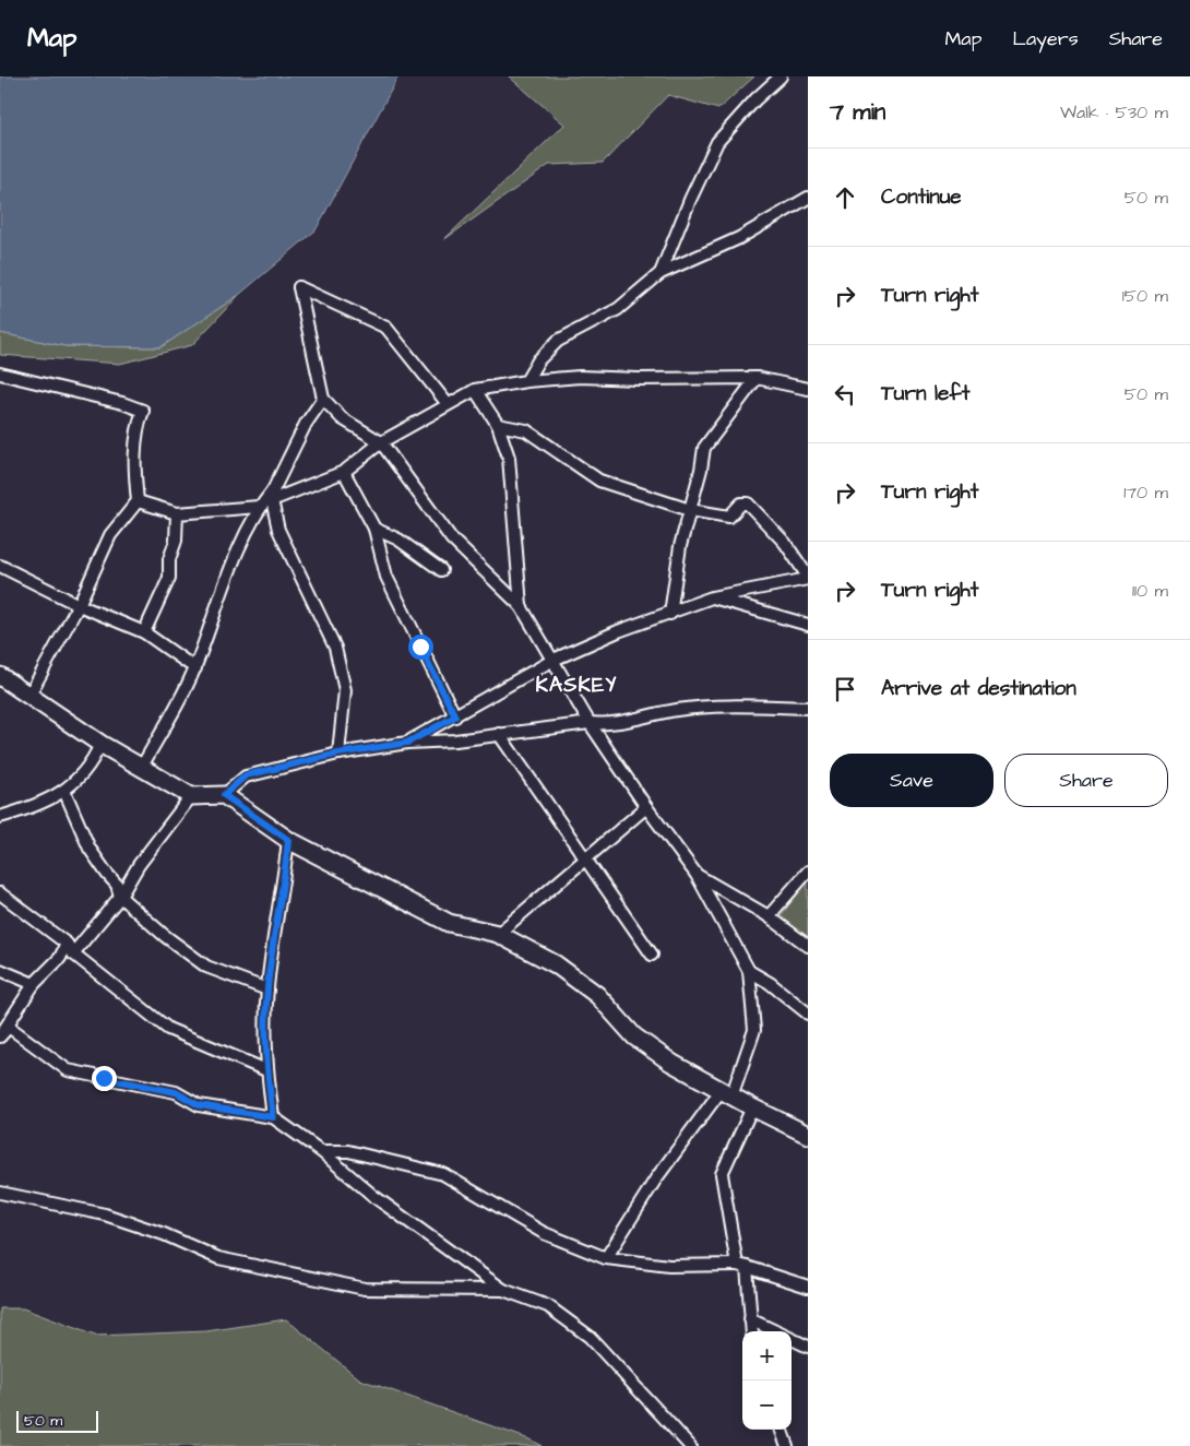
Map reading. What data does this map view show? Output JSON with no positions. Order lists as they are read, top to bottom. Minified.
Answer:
{"districts":["KASKEY"],"scale_bar":"50 m","page":{"header":"Map","nav":["Map","Layers","Share"],"heading":["7 min","Walk · 530 m"],"list":[["Continue","50 m"],["Turn right","150 m"],["Turn left","50 m"],["Turn right","170 m"],["Turn right","110 m"],"Arrive at destination"],"buttons":["Save","Share"],"map_buttons":["+","−"],"scale":"50 m"}}
